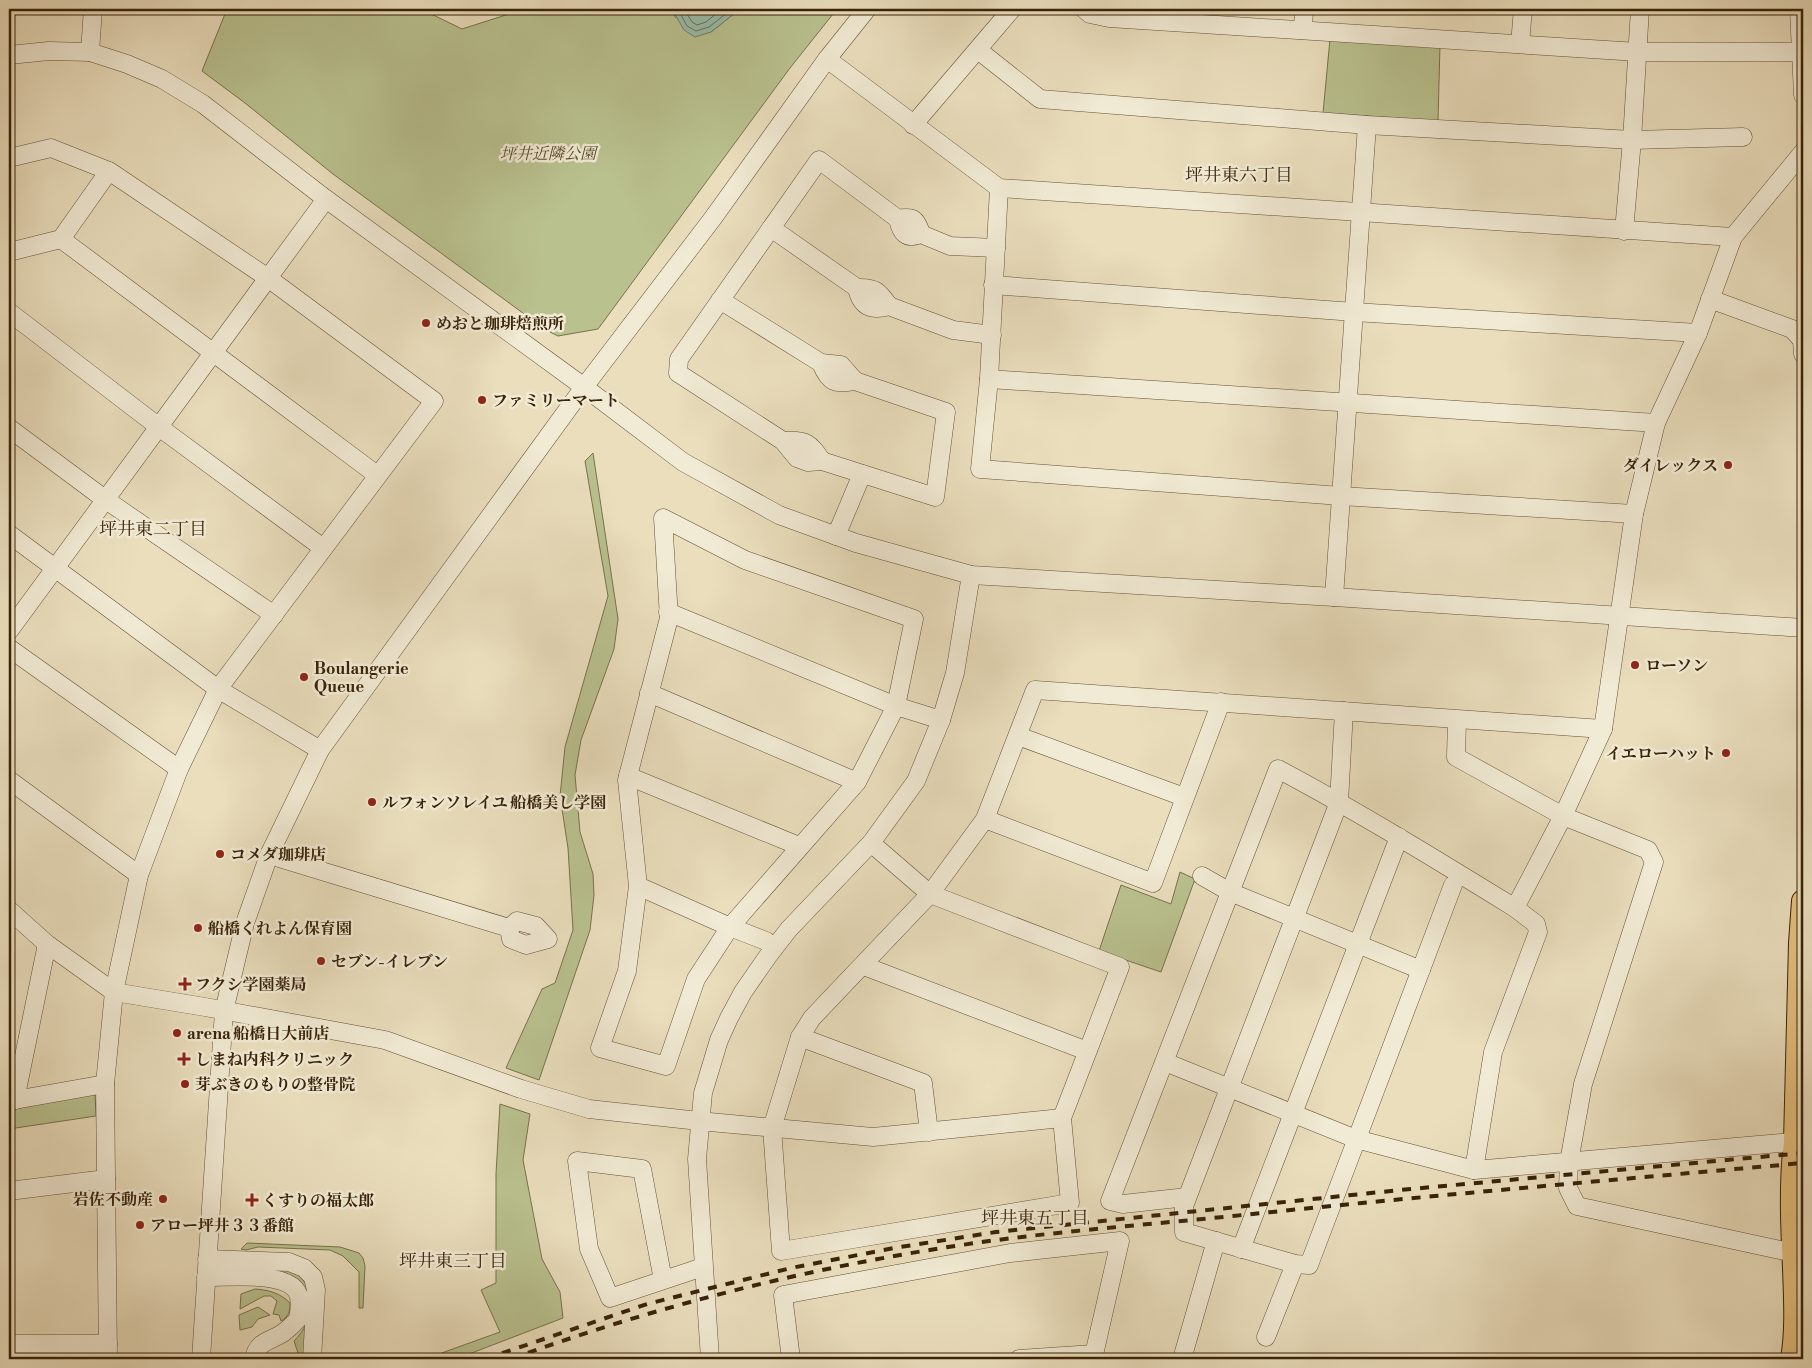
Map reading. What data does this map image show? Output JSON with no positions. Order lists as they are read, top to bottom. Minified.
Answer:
{"districts":["坪井東六丁目","坪井東二丁目","坪井東五丁目","坪井東三丁目"],"parks":["坪井近隣公園"],"places":{"other":["めおと珈琲焙煎所","ファミリーマート","ダイレックス","ローソン","Boulangerie Queue","イエローハット","ルフォンソレイユ 船橋美し学園","コメダ珈琲店","船橋くれよん保育園","セブン-イレブン","arena 船橋日大前店","芽ぶきのもりの整骨院","岩佐不動産","アロー坪井３３番館"],"health":["フクシ学園薬局","しまね内科クリニック","くすりの福太郎"]}}
